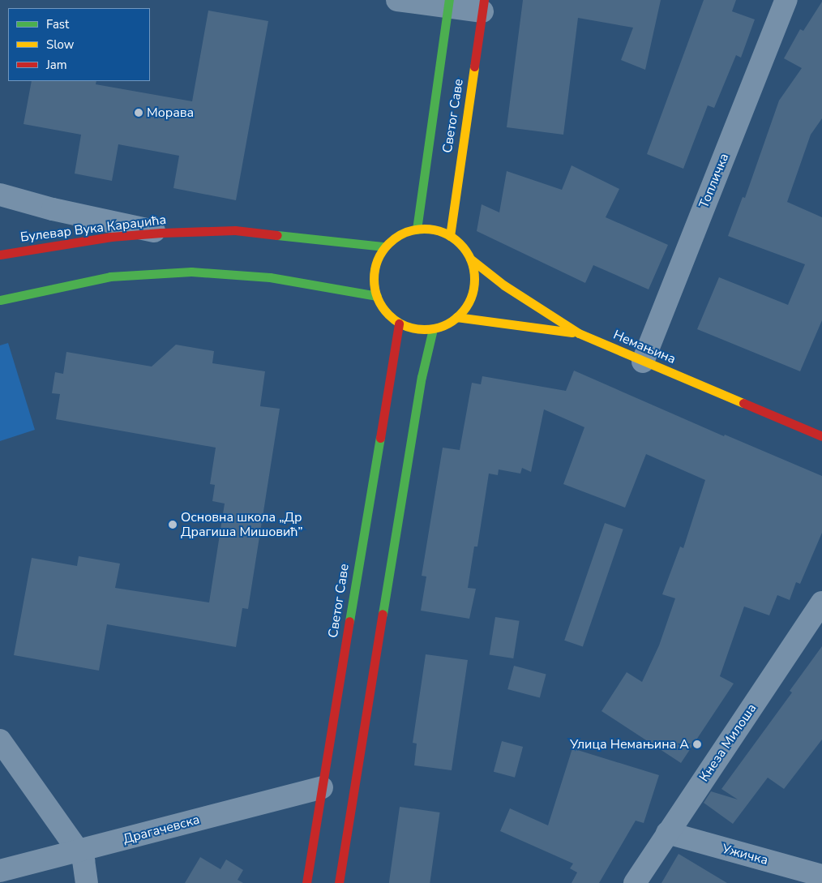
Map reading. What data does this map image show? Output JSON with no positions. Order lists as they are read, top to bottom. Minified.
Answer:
{"streets":{"main road":["Светог Саве","Булевар Вука Караџића","Немањина"],"street":["Топличка","Кнеза Милоша","Драгачевска","Ужичка"]},"crossings":[["Светог Саве","Булевар Вука Караџића"],["Светог Саве","Немањина"],["Светог Саве","Драгачевска"],["Топличка","Немањина"],["Булевар Вука Караџића","Немањина"],["Кнеза Милоша","Ужичка"]],"places":["Морава","Основна школа „Др Драгиша Мишовић”","Улица Немањина А"],"legend":["Fast","Slow","Jam"]}
